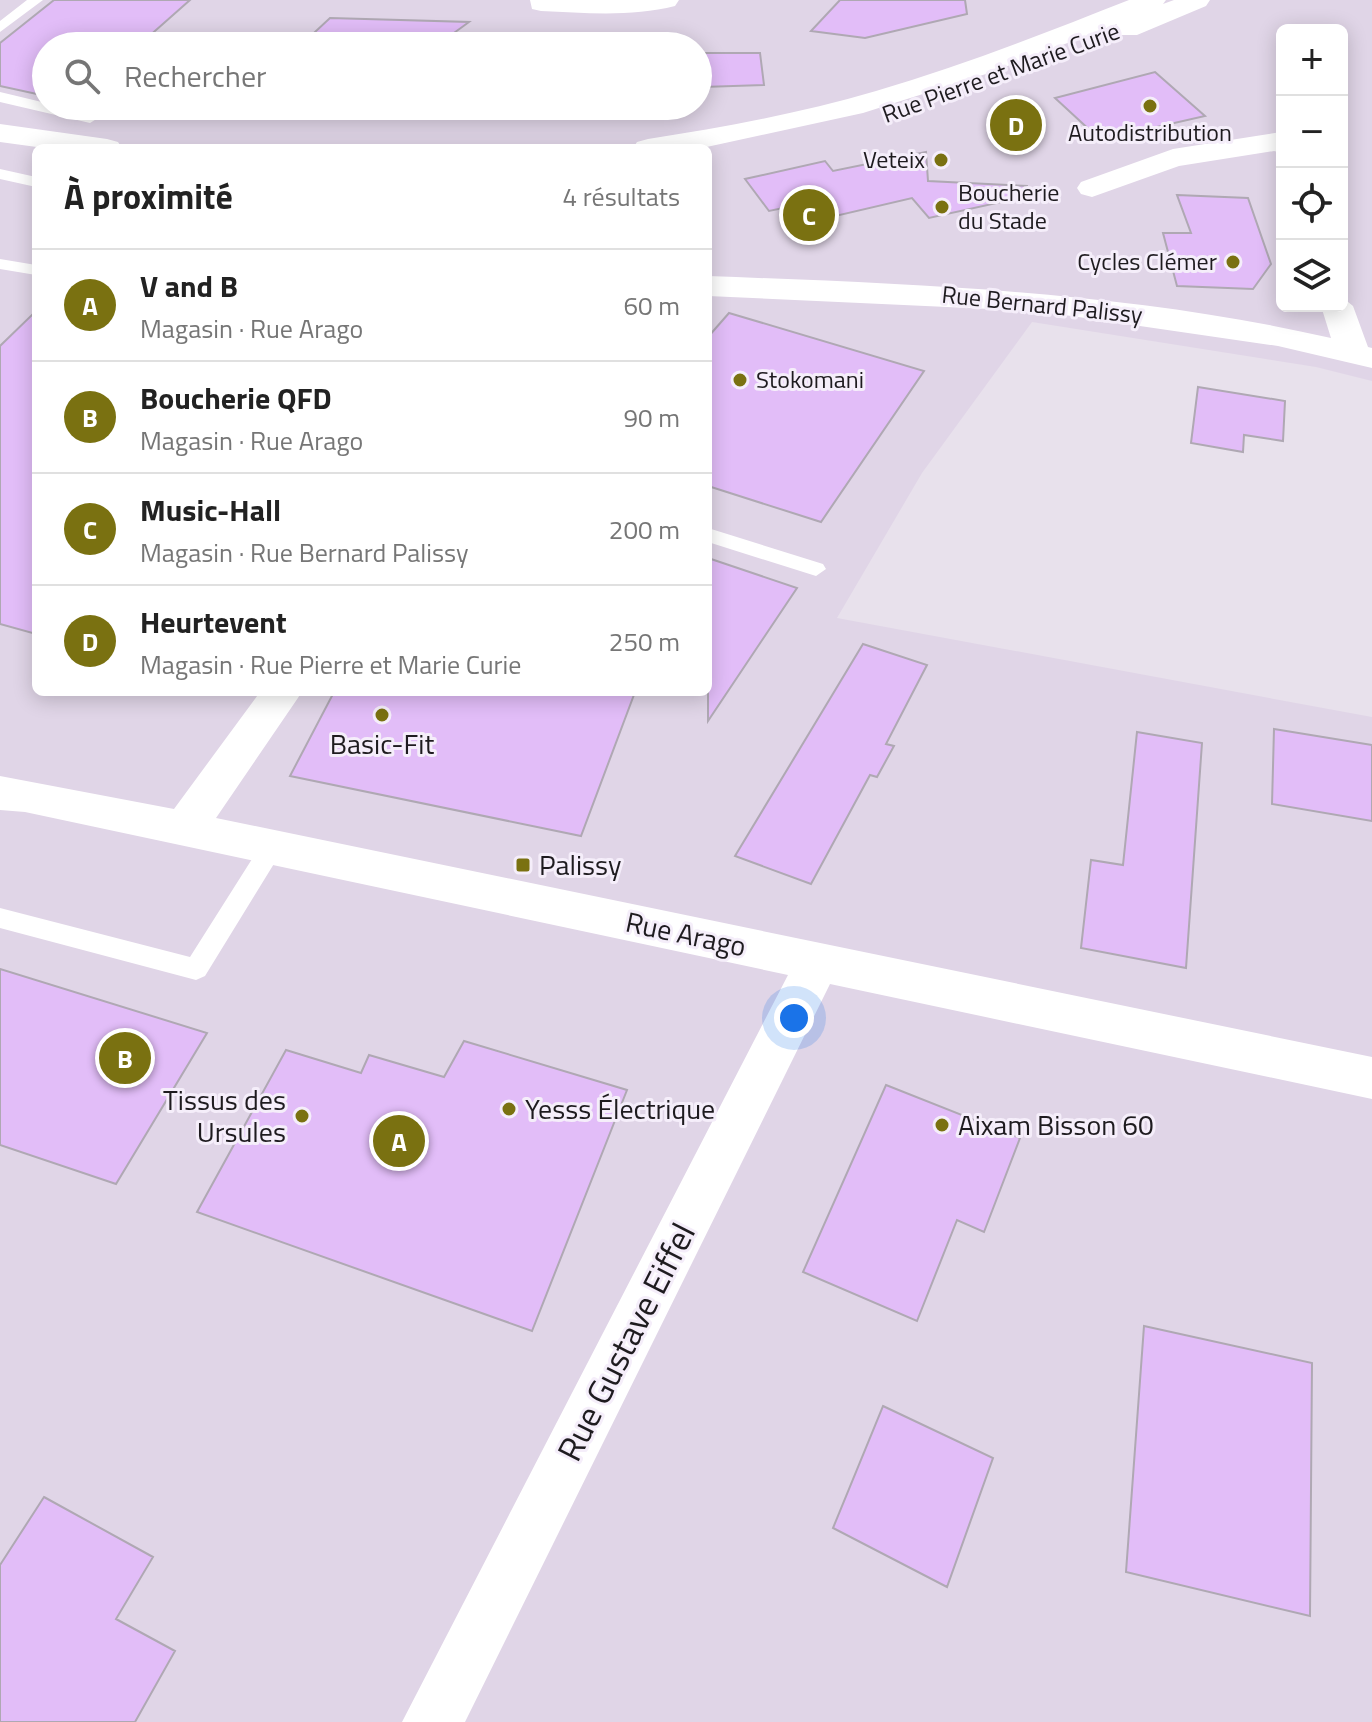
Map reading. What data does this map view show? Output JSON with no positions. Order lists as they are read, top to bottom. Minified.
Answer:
{"streets":{"street":["Rue Pierre et Marie Curie","Rue Bernard Palissy","Rue Arago","Rue Gustave Eiffel"]},"crossings":[["Rue Arago","Rue Gustave Eiffel"]],"places":{"other":["Autodistribution","Veteix","Boucherie du Stade","Cycles Clémer","Stokomani","Basic-Fit","Yesss Électrique","Tissus des Ursules","Aixam Bisson 60"],"transit":["Palissy"]},"page":{"map_buttons":["+","−"],"search":"Rechercher","pins":["D","C","B","A"],"heading":["À proximité","4 résultats"],"list":[{"mark":"A","name":"V and B","note":"Magasin · Rue Arago","value":"60 m"},{"mark":"B","name":"Boucherie QFD","note":"Magasin · Rue Arago","value":"90 m"},{"mark":"C","name":"Music-Hall","note":"Magasin · Rue Bernard Palissy","value":"200 m"},{"mark":"D","name":"Heurtevent","note":"Magasin · Rue Pierre et Marie Curie","value":"250 m"}]}}
